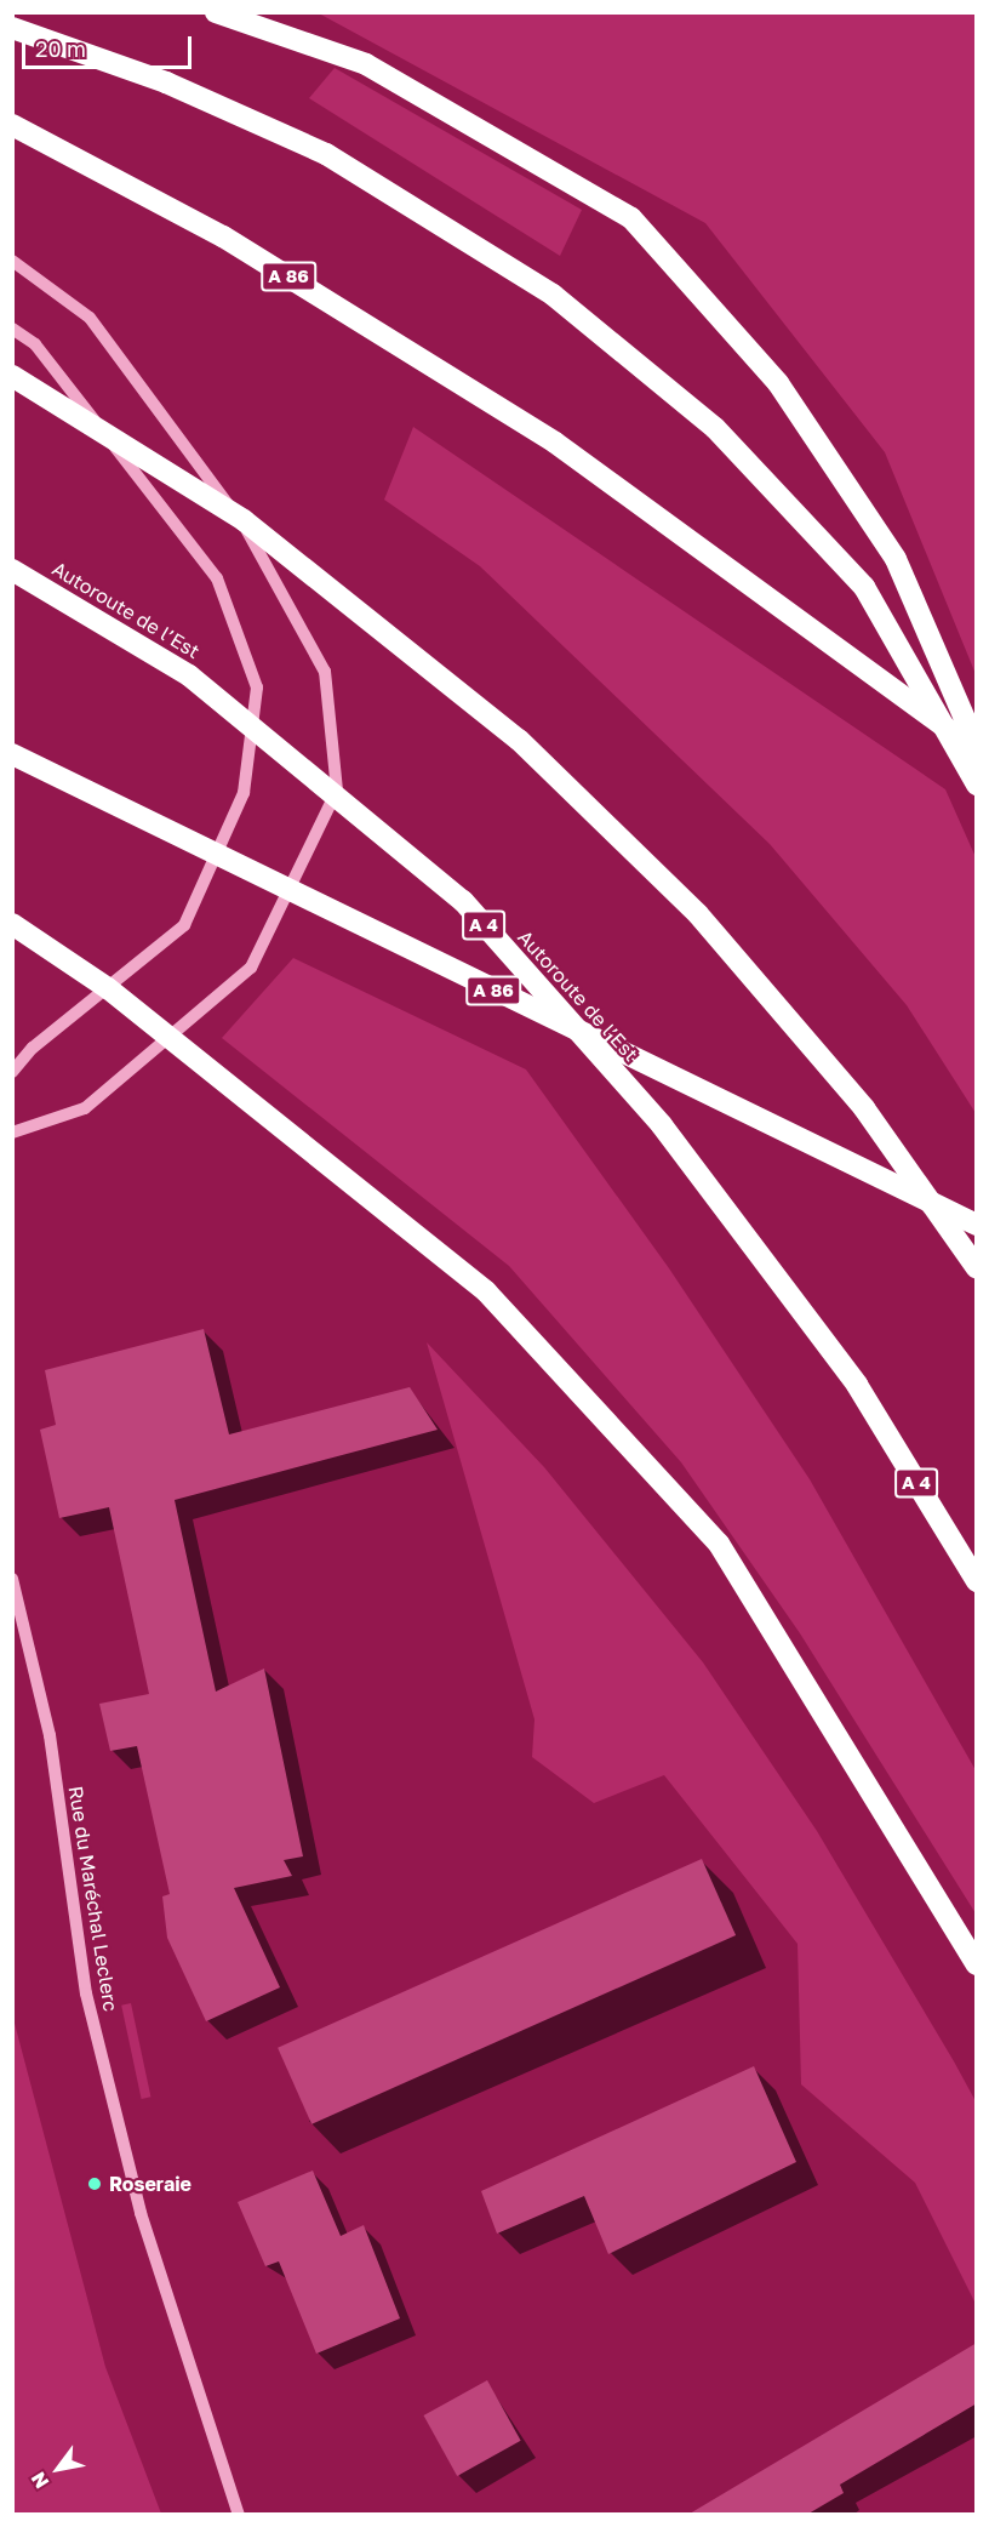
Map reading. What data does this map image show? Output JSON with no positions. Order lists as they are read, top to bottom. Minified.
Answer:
{"streets":{"highway":["A 86","Autoroute de l’Est","A 4"],"street":["Rue du Maréchal Leclerc"]},"places":["Roseraie"],"scale_bar":"20 m","north":"bottom left"}
